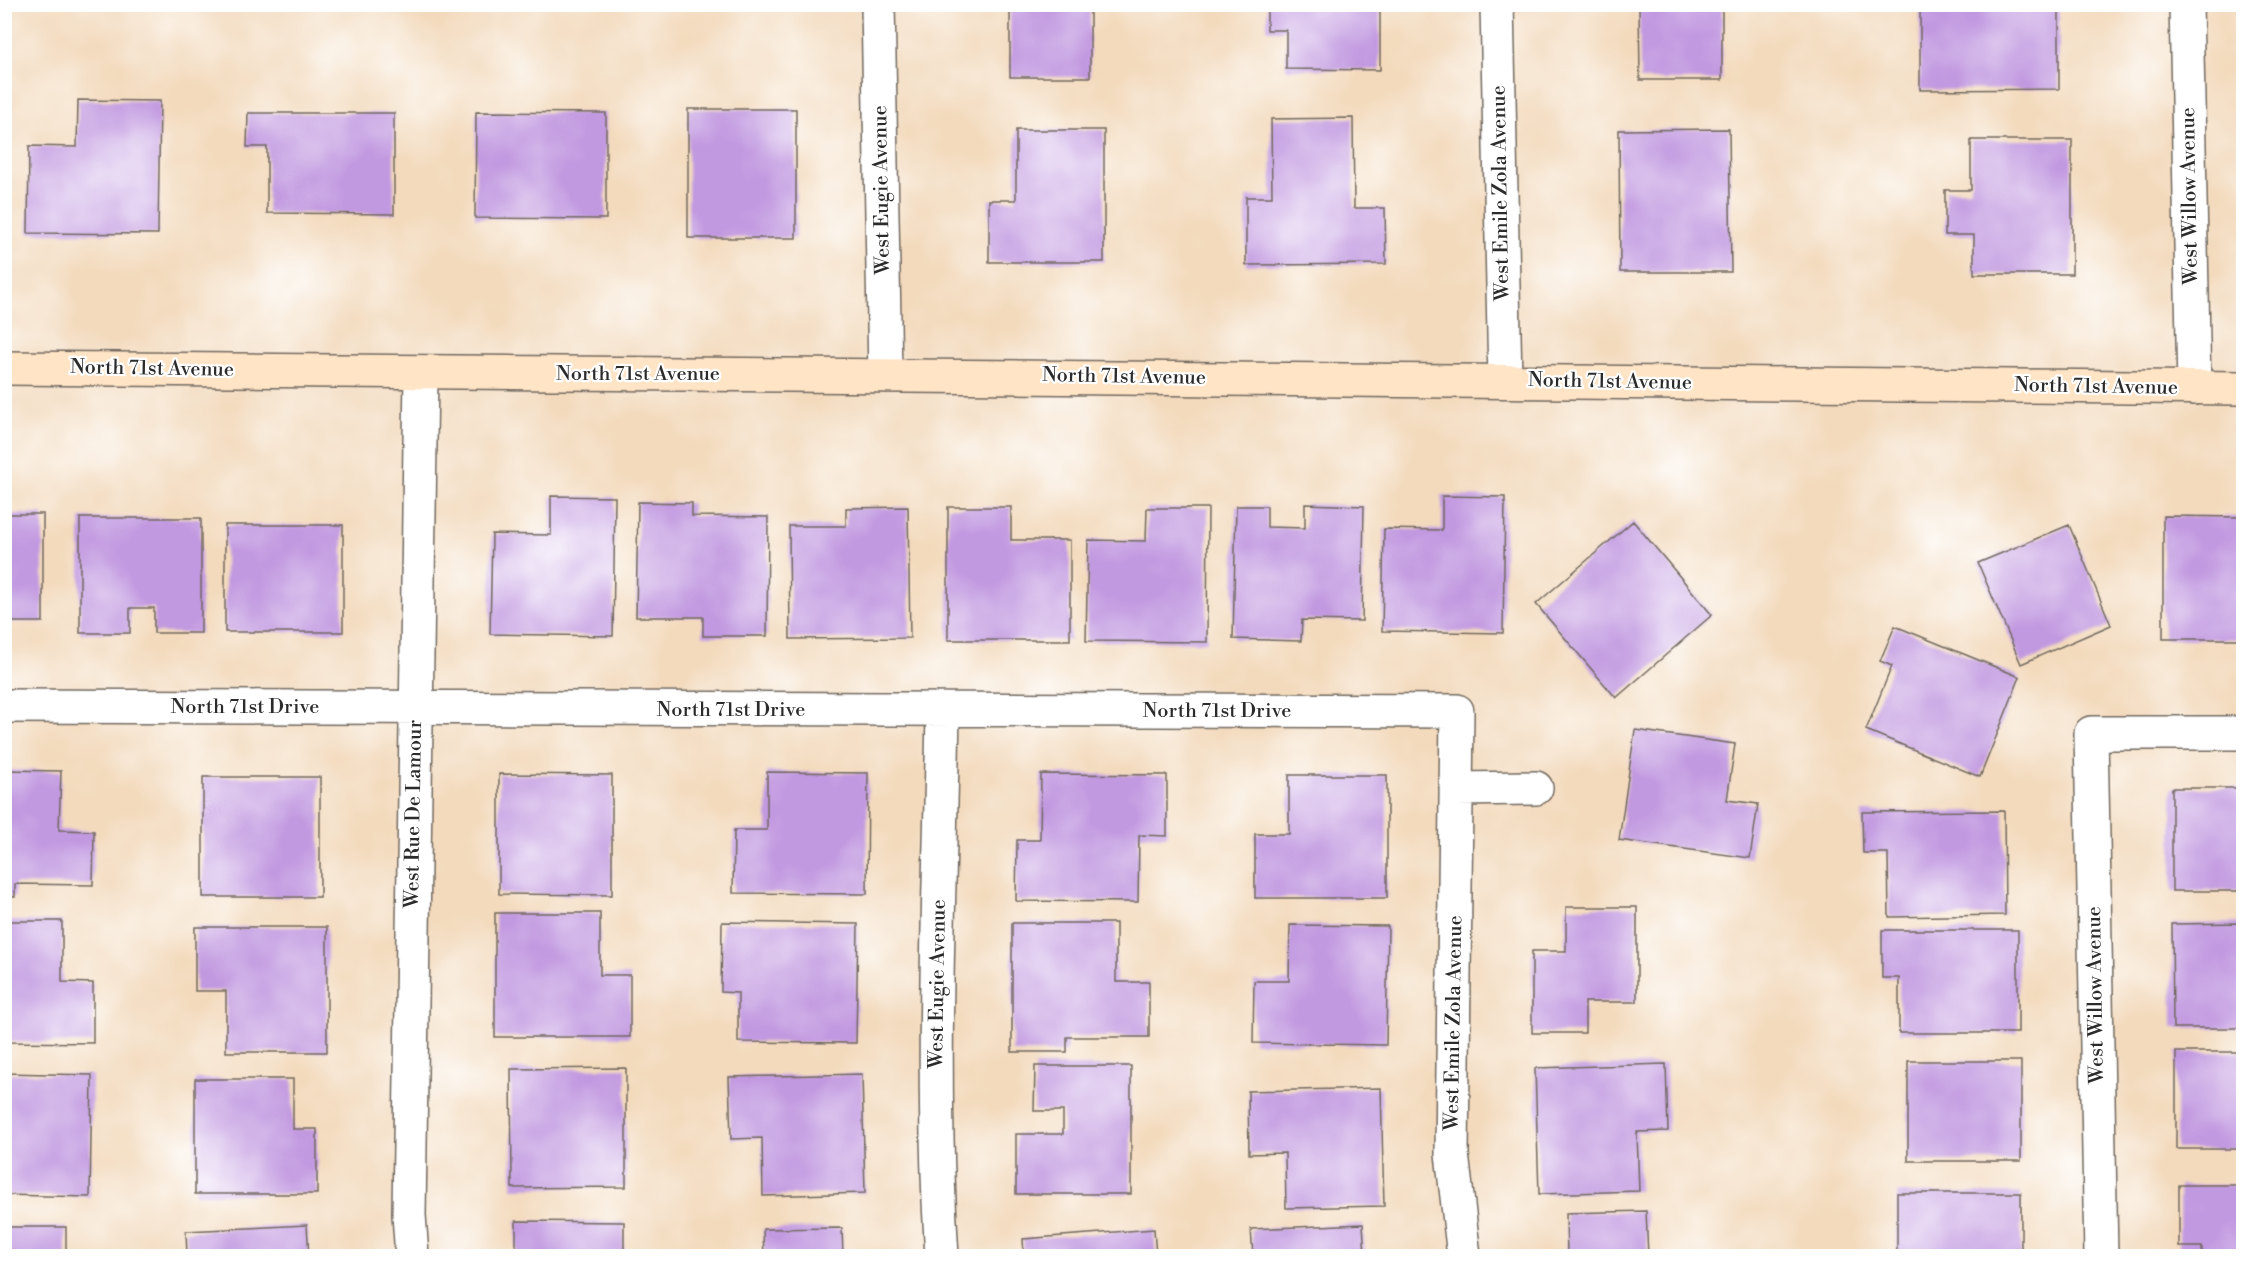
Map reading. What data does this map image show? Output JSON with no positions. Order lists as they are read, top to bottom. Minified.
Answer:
{"streets":{"street":["West Eugie Avenue","West Emile Zola Avenue","West Willow Avenue","North 71st Avenue","North 71st Drive","West Rue De Lamour"]},"crossings":[["West Eugie Avenue","North 71st Avenue"],["West Eugie Avenue","North 71st Drive"],["West Emile Zola Avenue","North 71st Avenue"],["West Emile Zola Avenue","North 71st Drive"],["West Willow Avenue","North 71st Avenue"],["North 71st Avenue","West Rue De Lamour"],["North 71st Drive","West Rue De Lamour"]]}
